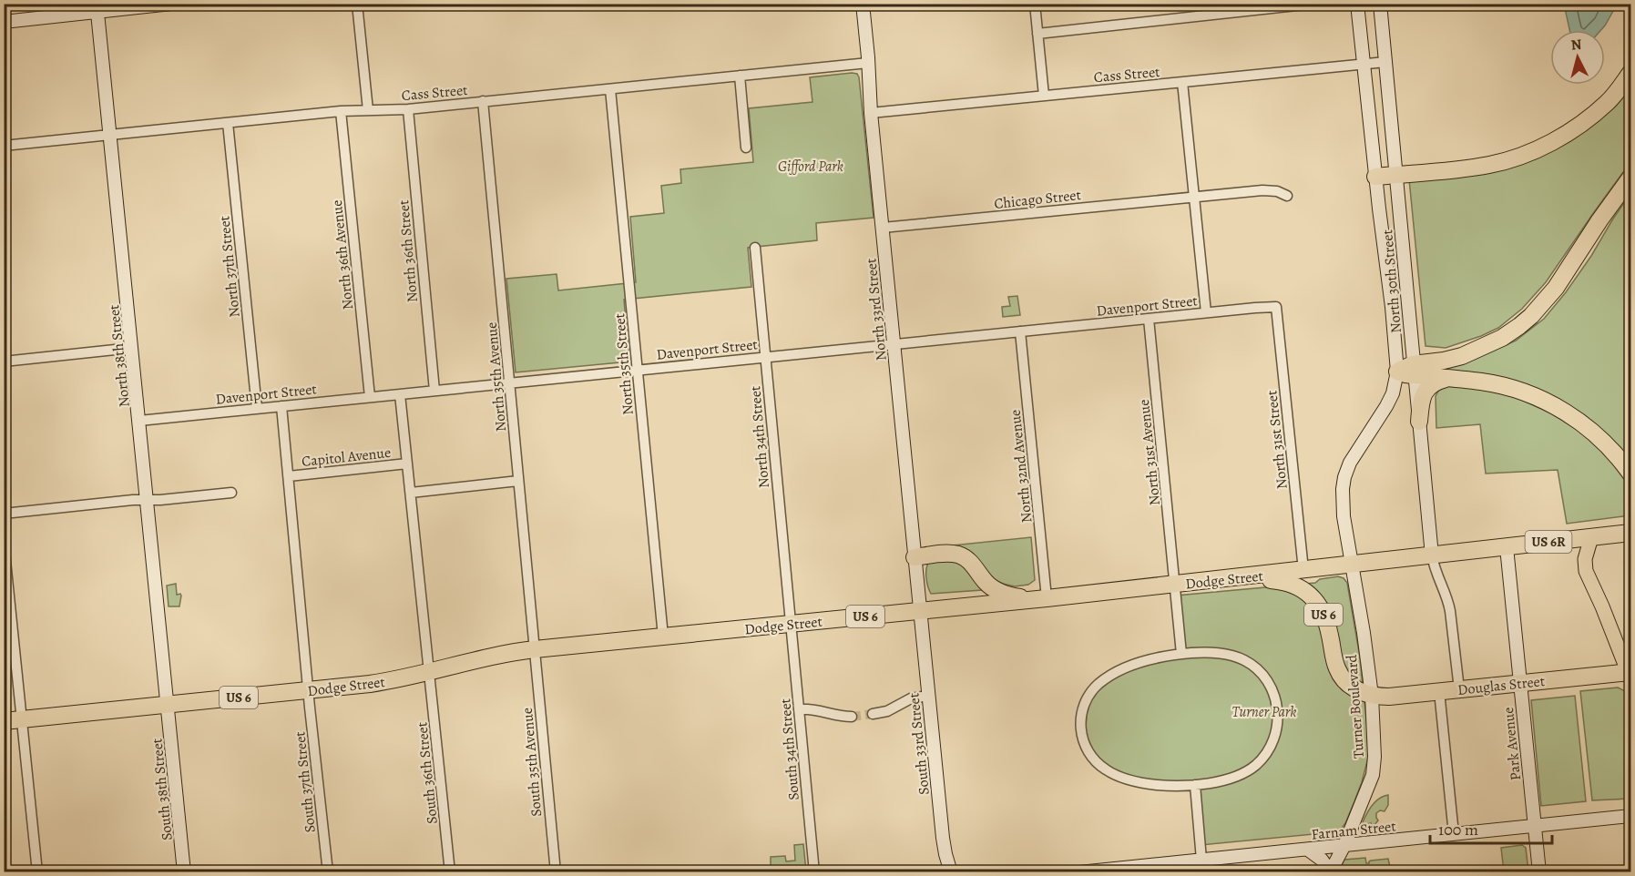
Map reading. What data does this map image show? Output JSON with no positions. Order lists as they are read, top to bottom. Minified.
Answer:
{"streets":{"highway":["US 6R","Dodge Street","US 6","Douglas Street"],"street":["Cass Street","Chicago Street","North 36th Street","North 36th Avenue","North 37th Street","North 30th Street","Davenport Street","North 33rd Street","North 38th Street","North 35th Street","North 35th Avenue","North 34th Street","North 31st Street","North 31st Avenue","Capitol Avenue","North 32nd Avenue","Turner Boulevard","South 33rd Street","Park Avenue","South 34th Street","South 35th Avenue","South 36th Street","South 37th Street","South 38th Street","Farnam Street"]},"crossings":[["Cass Street","North 36th Street"],["Cass Street","North 36th Avenue"],["Cass Street","North 37th Street"],["Cass Street","North 30th Street"],["Cass Street","North 33rd Street"],["Cass Street","North 38th Street"],["Cass Street","North 35th Street"],["Cass Street","North 35th Avenue"],["Chicago Street","North 33rd Street"],["North 36th Street","Davenport Street"],["North 36th Avenue","Davenport Street"],["North 37th Street","Davenport Street"],["North 30th Street","Dodge Street"],["North 30th Street","Turner Boulevard"],["Davenport Street","North 33rd Street"],["Davenport Street","North 38th Street"],["Davenport Street","North 35th Street"],["Davenport Street","North 35th Avenue"],["Davenport Street","North 34th Street"],["Davenport Street","North 31st Street"],["Davenport Street","North 31st Avenue"],["Davenport Street","North 32nd Avenue"],["North 33rd Street","Dodge Street"],["North 33rd Street","South 33rd Street"],["North 38th Street","Dodge Street"],["North 38th Street","South 38th Street"],["North 35th Street","Dodge Street"],["North 35th Avenue","Dodge Street"],["North 35th Avenue","South 35th Avenue"],["North 34th Street","Dodge Street"],["North 34th Street","South 34th Street"],["North 31st Street","Dodge Street"],["North 31st Avenue","Dodge Street"],["North 32nd Avenue","Dodge Street"],["Dodge Street","US 6"],["Dodge Street","Turner Boulevard"],["Dodge Street","South 33rd Street"],["Dodge Street","Park Avenue"],["Dodge Street","South 34th Street"],["Dodge Street","South 35th Avenue"],["Dodge Street","South 36th Street"],["Dodge Street","South 37th Street"],["Dodge Street","South 38th Street"],["US 6","Douglas Street"],["US 6","Turner Boulevard"],["Douglas Street","Turner Boulevard"],["Douglas Street","Park Avenue"],["Turner Boulevard","Farnam Street"],["Park Avenue","Farnam Street"]],"parks":["Gifford Park","Turner Park"],"scale_bar":"100 m","north":"top"}
